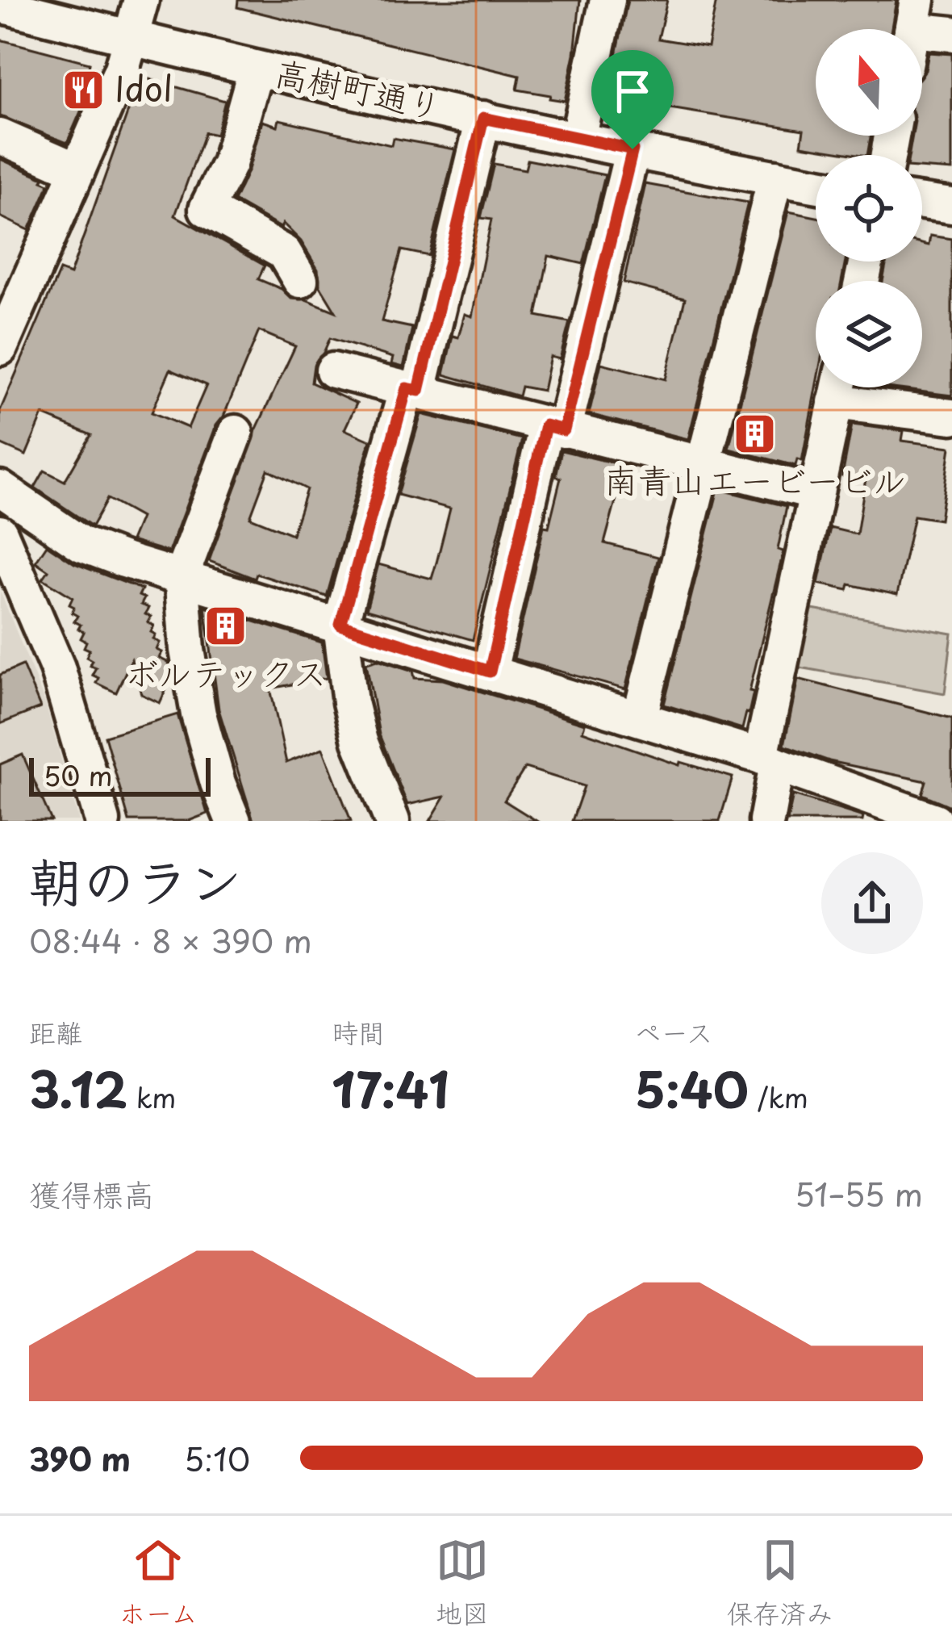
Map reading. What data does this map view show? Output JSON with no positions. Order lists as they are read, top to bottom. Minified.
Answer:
{"streets":{"street":["高樹町通り"]},"places":{"restaurant":["Idol"],"building":["南青山エービービル","ボルテックス"]},"scale_bar":"50 m","north":"top","page":{"scale":"50 m","heading":["朝のラン","08:44 · 8 × 390 m"],"stats":[["距離","3.12 km"],["時間","17:41"],["ペース","5:40 /km"]],"chart":["獲得標高","51–55 m"],"list":[{"name":"390 m","note":"5:10"}],"tabs":["ホーム","地図","保存済み"]}}
